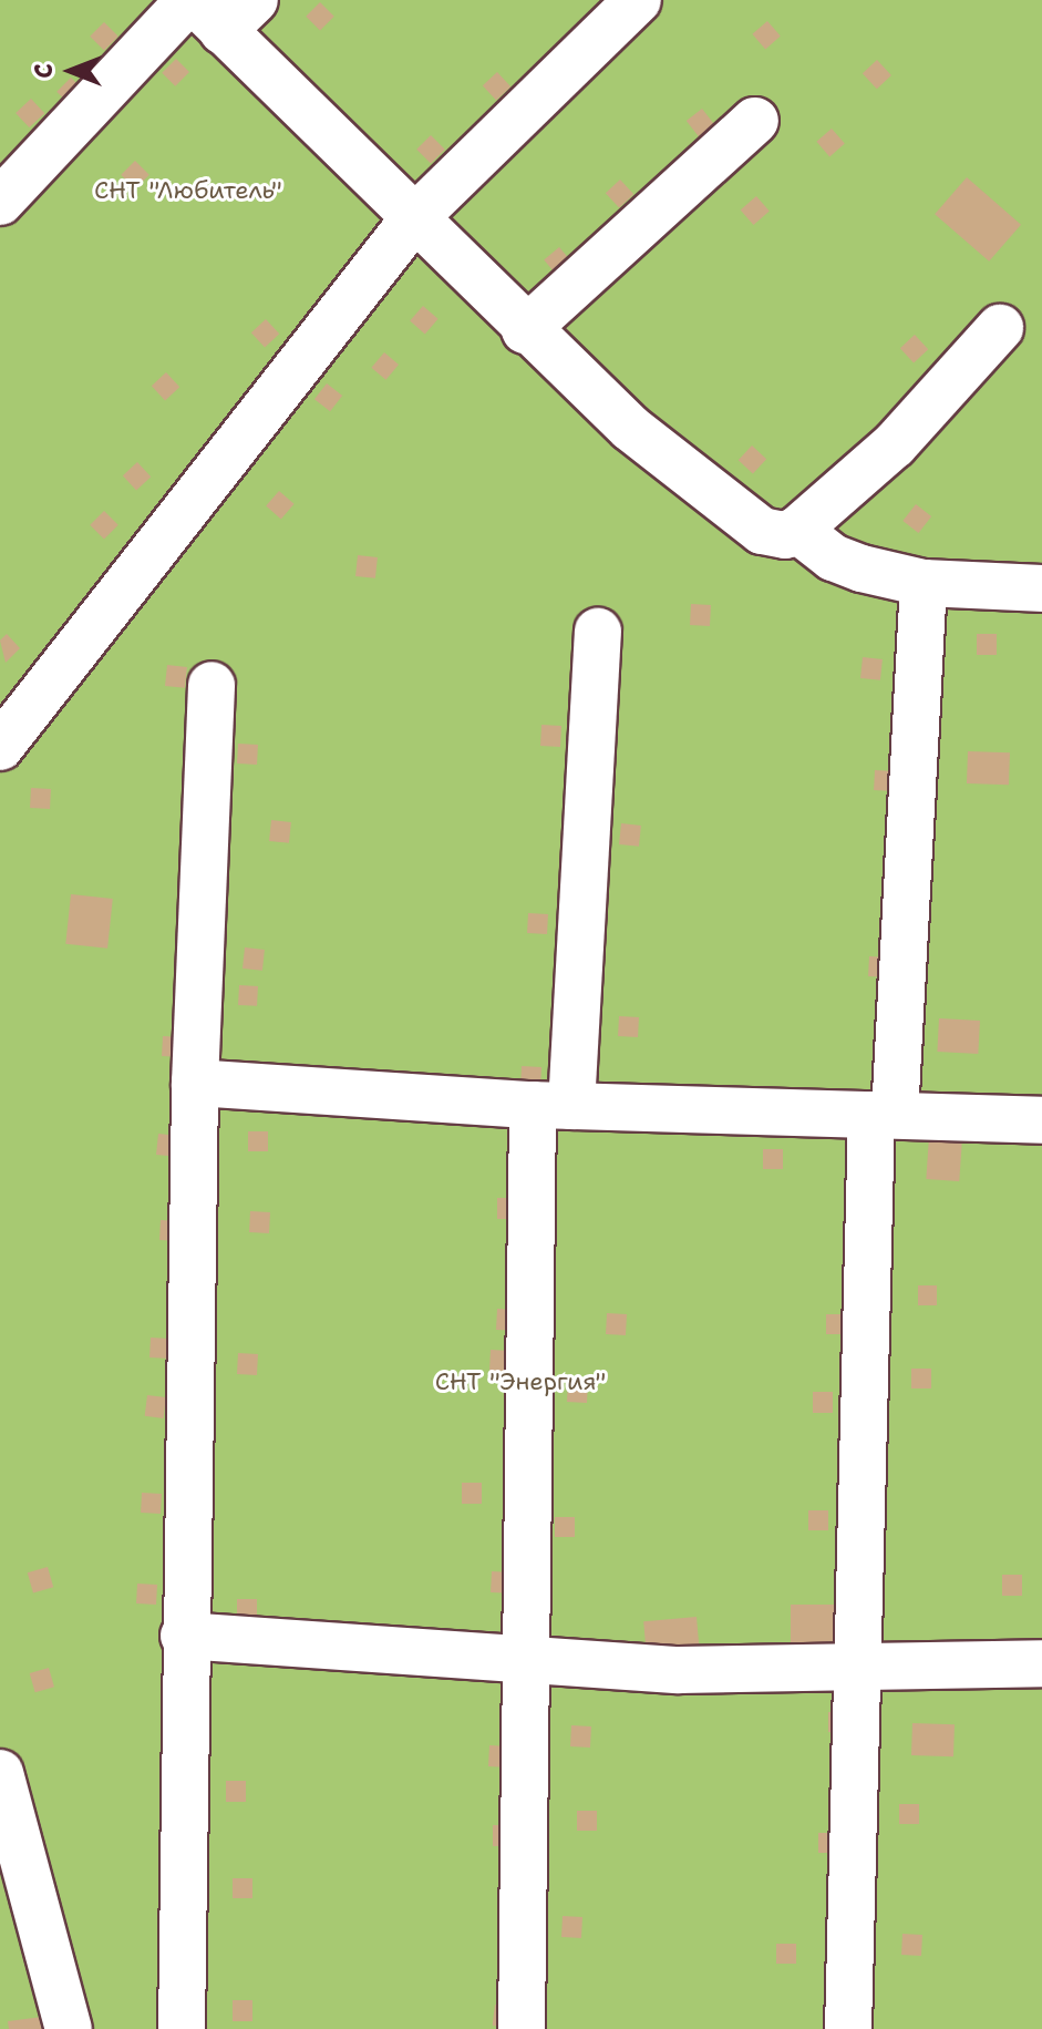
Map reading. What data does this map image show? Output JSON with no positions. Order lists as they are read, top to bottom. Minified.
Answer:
{"parks":["СНТ \"Любитель\"","СНТ \"Энергия\""],"north":"left"}
